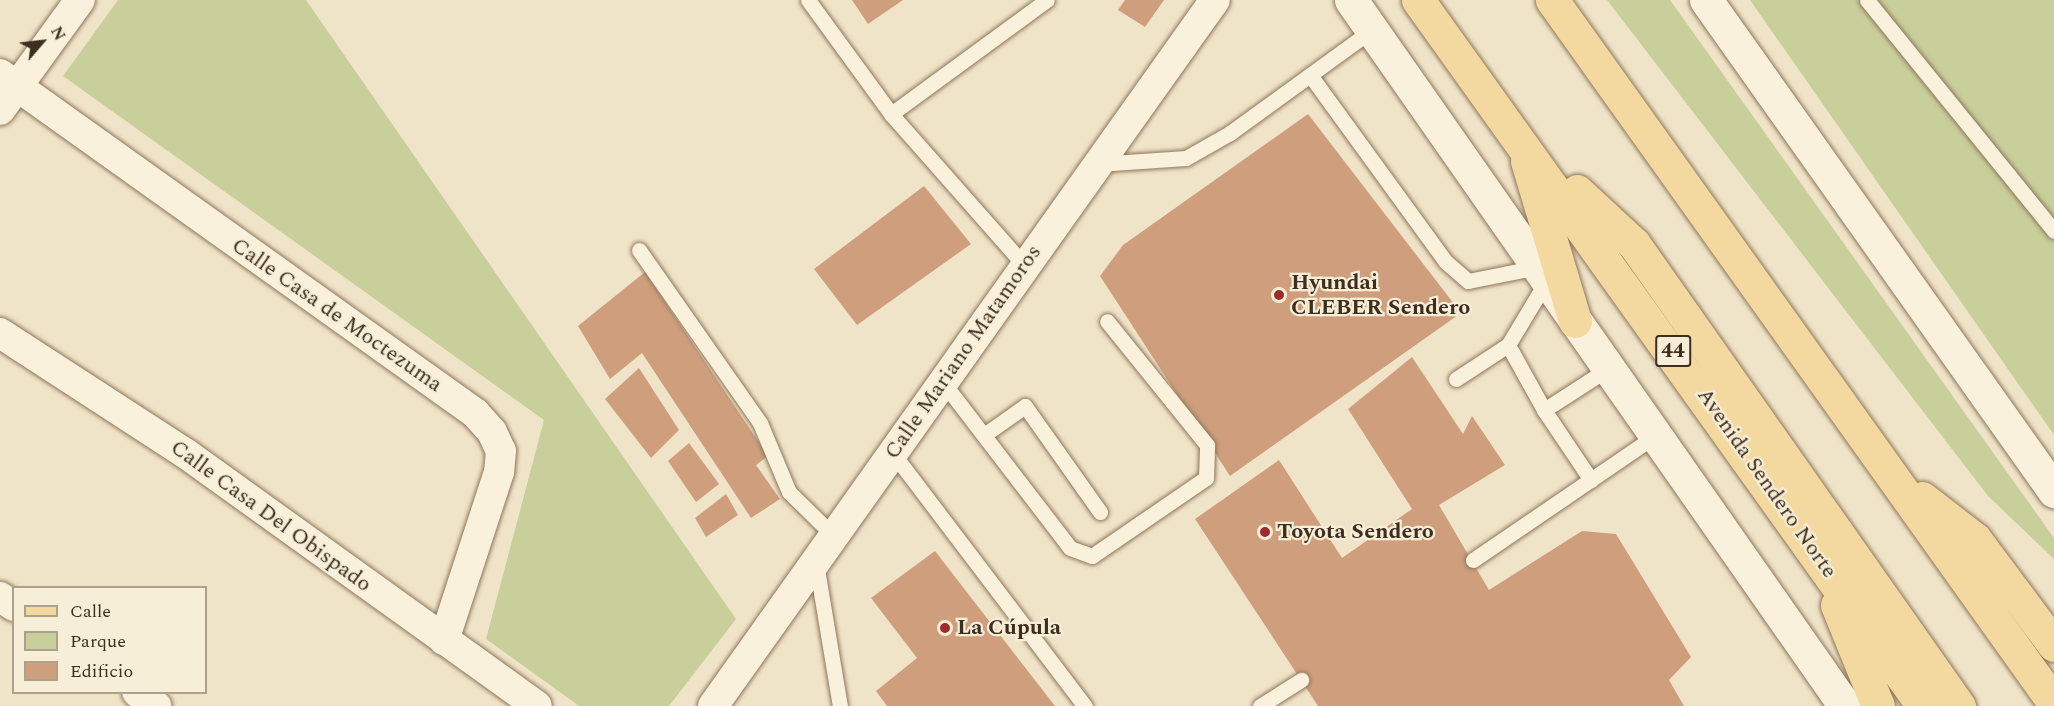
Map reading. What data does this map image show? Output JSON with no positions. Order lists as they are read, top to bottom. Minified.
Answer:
{"streets":{"main road":["44","Avenida Sendero Norte"],"street":["Calle Casa de Moctezuma","Calle Mariano Matamoros","Calle Casa Del Obispado"]},"crossings":[["Calle Casa de Moctezuma","Calle Casa Del Obispado"]],"places":["Hyundai CLEBER Sendero","Toyota Sendero","La Cúpula"],"legend":["Calle","Parque","Edificio"],"north":"top right"}
